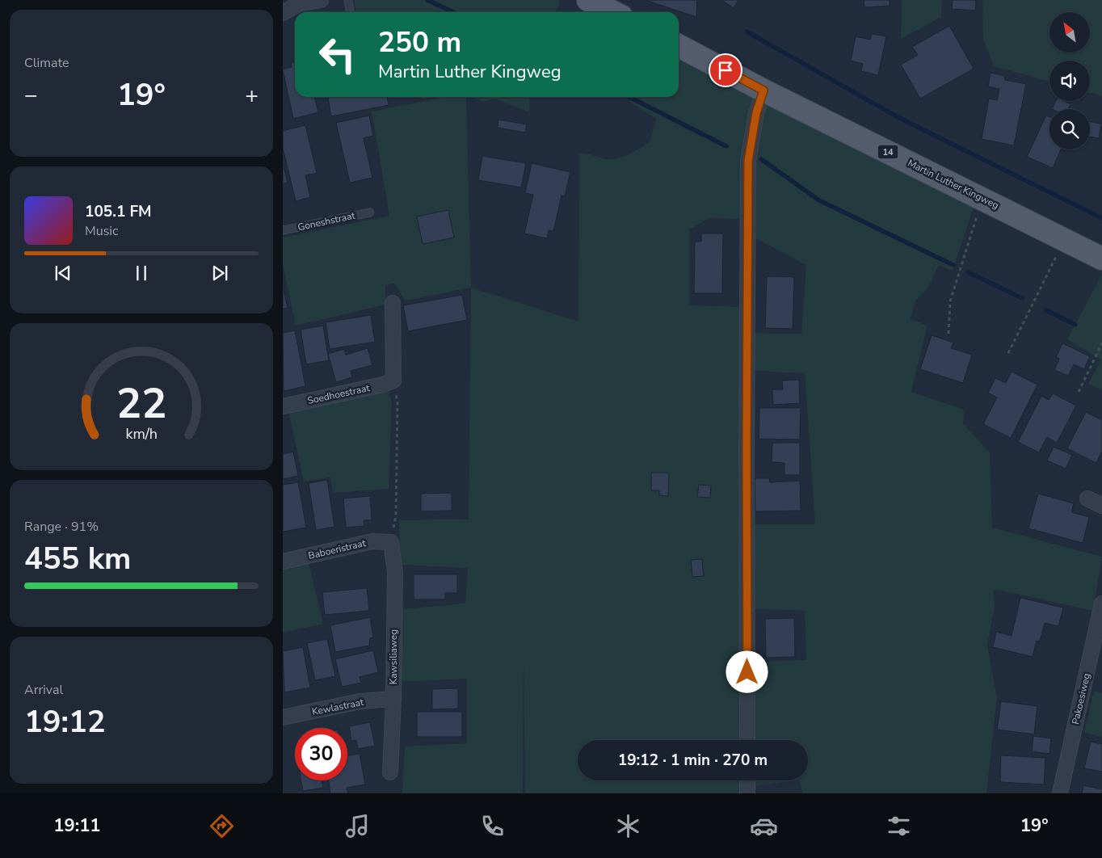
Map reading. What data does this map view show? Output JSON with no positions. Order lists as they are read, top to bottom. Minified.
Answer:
{"streets":{"main road":["14","Martin Luther Kingweg"],"street":["Soedhoestraat","Baboeristraat","Kawsiliaweg","Pakoesiweg","Kewlastraat"],"lane":["Goneshstraat"]},"crossings":[["Baboeristraat","Kawsiliaweg"],["Kawsiliaweg","Kewlastraat"]],"north":"top left","page":{"tile":["Climate",["Range · 91%","455 km"],["Arrival","19:12"]],"turn":["250 m","Martin Luther Kingweg"],"heat":["−","19°","+"],"song":["105.1 FM","Music"],"limit":"30","trip":"19:12 · 1 min · 270 m","tabs":["19:11","19°"],"gauge":["22","km/h"]}}
